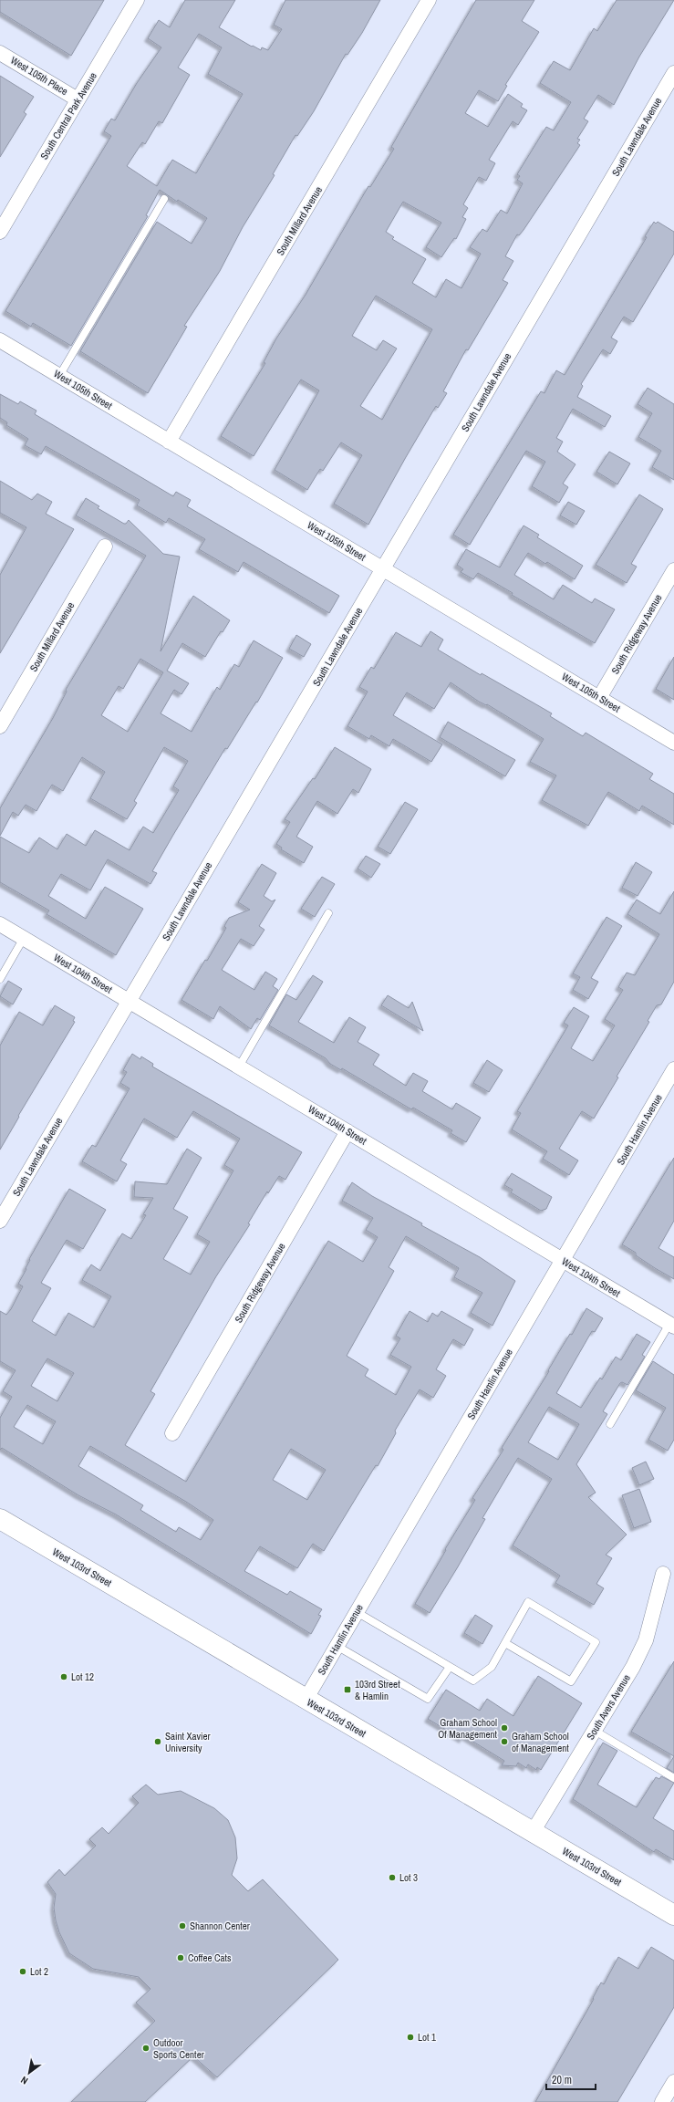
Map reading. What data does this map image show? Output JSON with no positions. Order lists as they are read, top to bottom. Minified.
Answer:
{"streets":{"main road":["West 103rd Street"],"street":["West 105th Place","South Central Park Avenue","South Lawndale Avenue","South Millard Avenue","West 105th Street","South Ridgeway Avenue","West 104th Street","South Hamlin Avenue","South Avers Avenue"]},"crossings":[["West 105th Place","South Central Park Avenue"],["South Lawndale Avenue","West 105th Street"],["South Lawndale Avenue","West 104th Street"],["South Millard Avenue","West 105th Street"],["West 105th Street","South Ridgeway Avenue"],["South Ridgeway Avenue","West 104th Street"],["West 104th Street","South Hamlin Avenue"],["South Hamlin Avenue","West 103rd Street"],["West 103rd Street","South Avers Avenue"]],"places":{"other":["Lot 12","Graham School Of Management","Saint Xavier University","Graham School of Management","Lot 3","Shannon Center","Coffee Cats","Lot 2","Lot 1","Outdoor Sports Center"],"transit":["103rd Street & Hamlin"]},"scale_bar":"20 m","north":"bottom left"}
